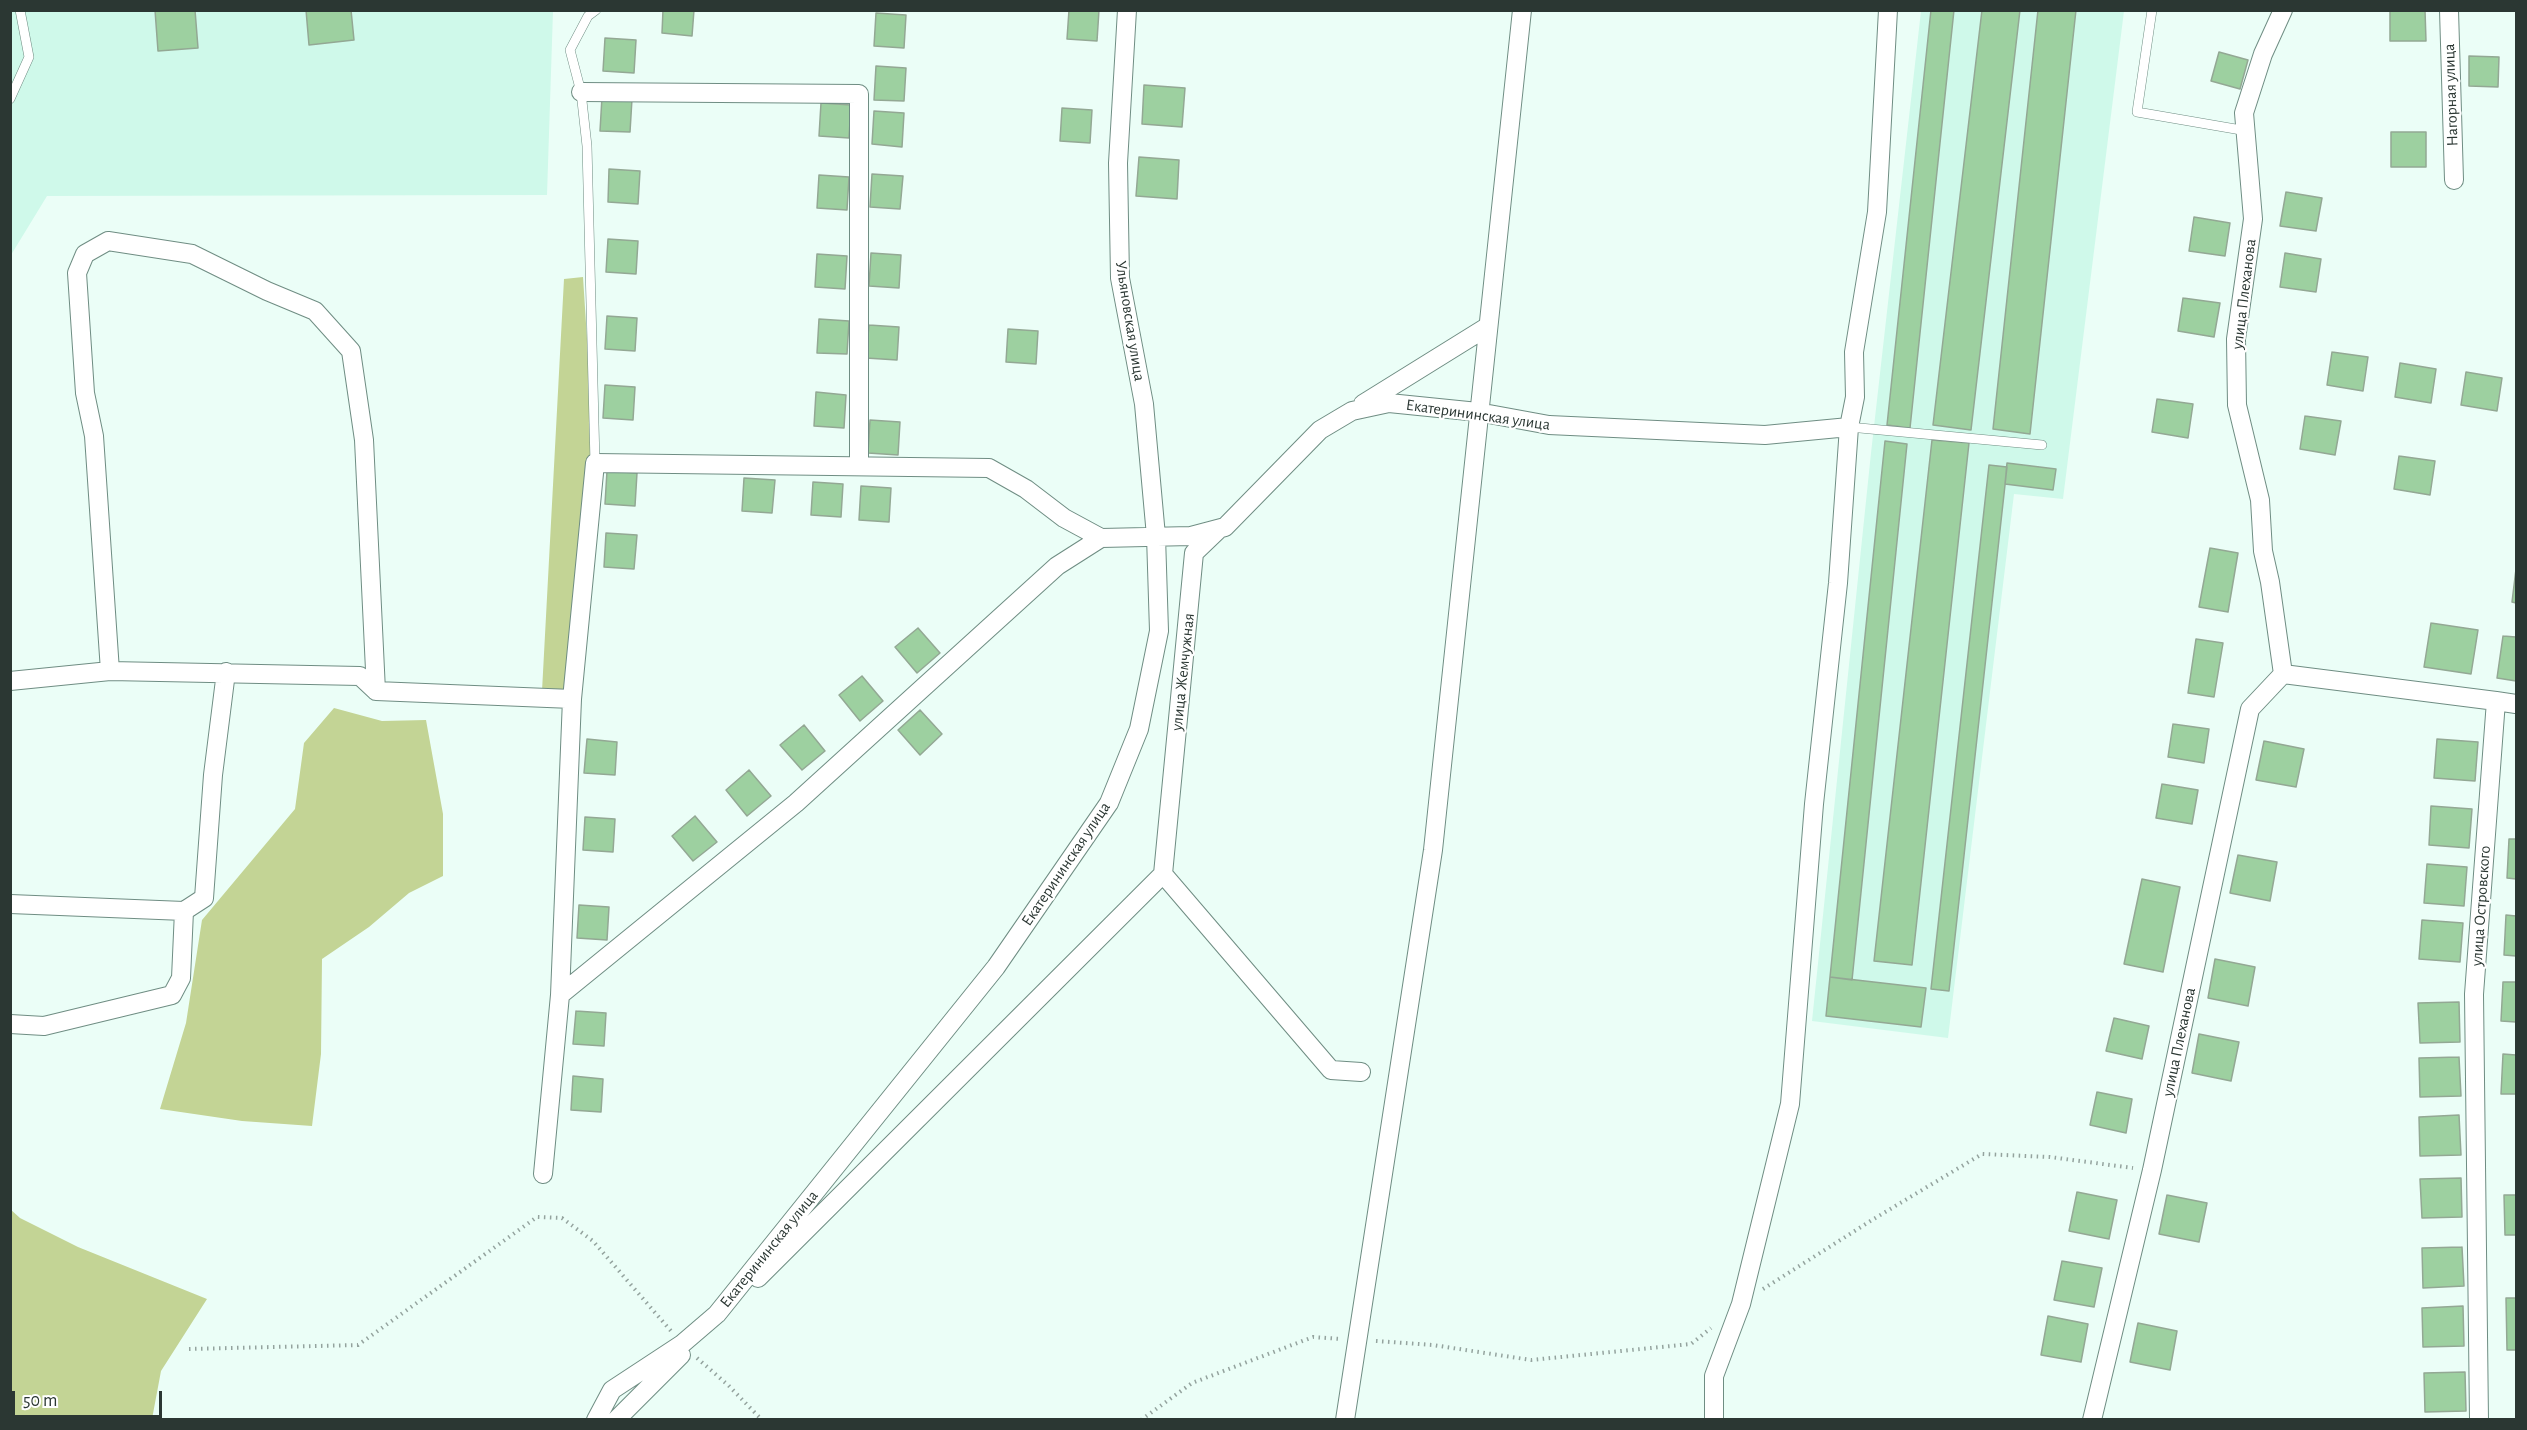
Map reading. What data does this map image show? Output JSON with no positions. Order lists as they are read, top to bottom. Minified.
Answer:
{"streets":{"street":["Нагорная улица","улица Плеханова","Ульяновская улица","Екатерининская улица","улица Жемчужная","улица Островского"]},"crossings":[["Ульяновская улица","Екатерининская улица"],["Екатерининская улица","улица Жемчужная"]],"scale_bar":"50 m"}
